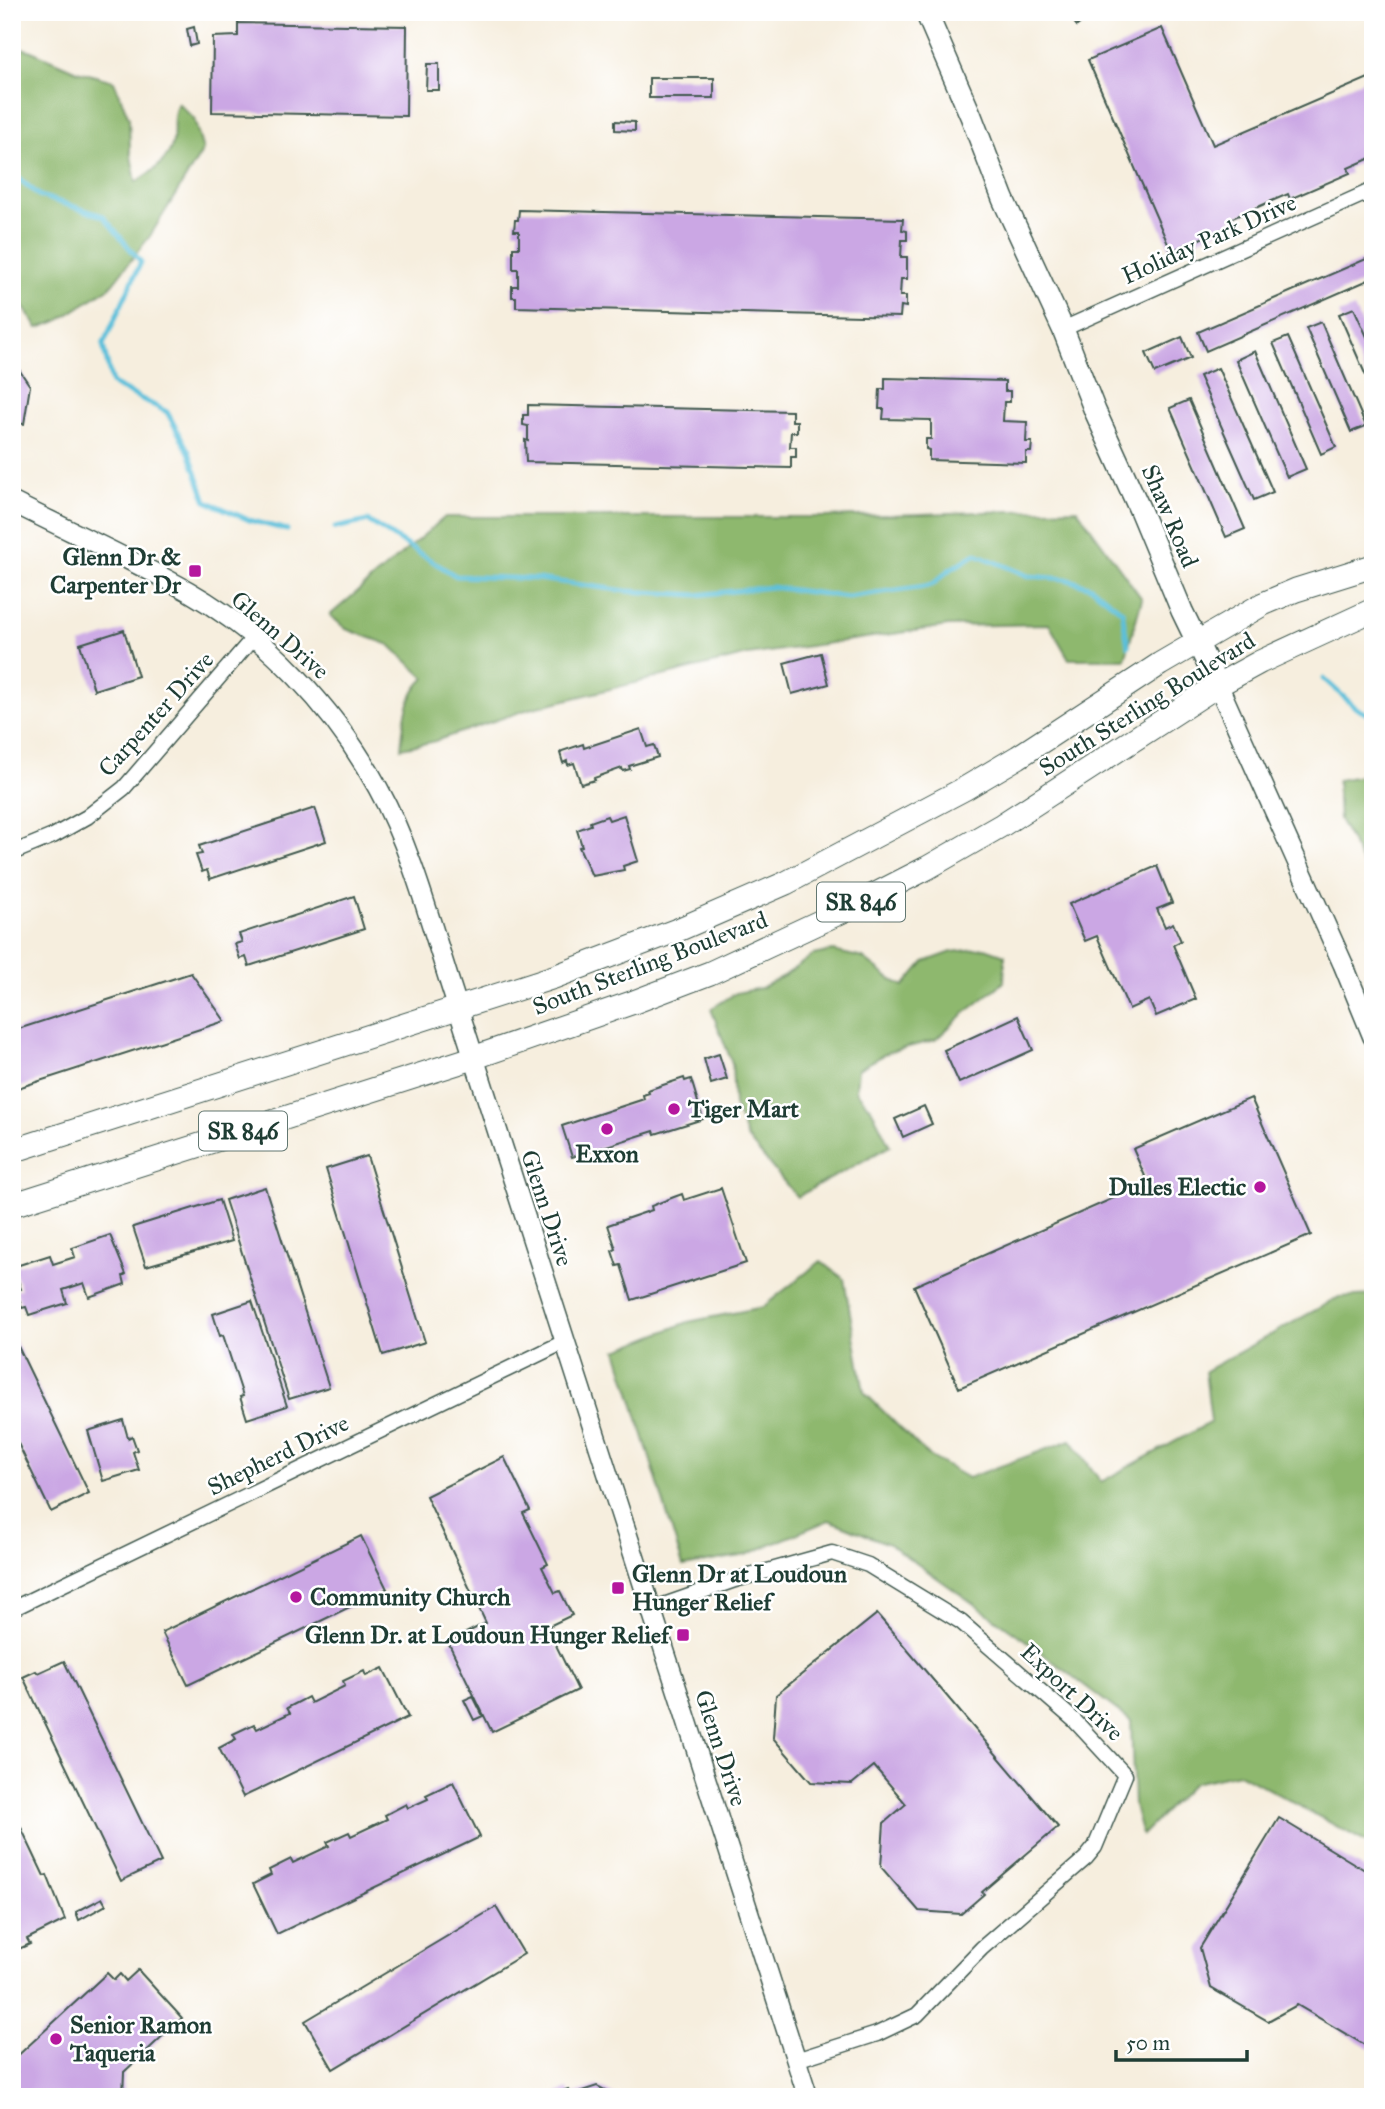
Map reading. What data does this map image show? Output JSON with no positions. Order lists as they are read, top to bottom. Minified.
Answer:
{"streets":{"main road":["Shaw Road","South Sterling Boulevard","SR 846"],"street":["Holiday Park Drive","Glenn Drive","Carpenter Drive","Shepherd Drive","Export Drive"]},"crossings":[["Holiday Park Drive","Shaw Road"],["Shaw Road","South Sterling Boulevard"],["Glenn Drive","South Sterling Boulevard"],["Glenn Drive","Carpenter Drive"],["Glenn Drive","Shepherd Drive"],["Glenn Drive","Export Drive"]],"places":{"transit":["Glenn Dr & Carpenter Dr","Glenn Dr at Loudoun Hunger Relief","Glenn Dr. at Loudoun Hunger Relief"],"other":["Tiger Mart","Exxon","Dulles Electic","Community Church","Senior Ramon Taqueria"]},"scale_bar":"50 m"}
